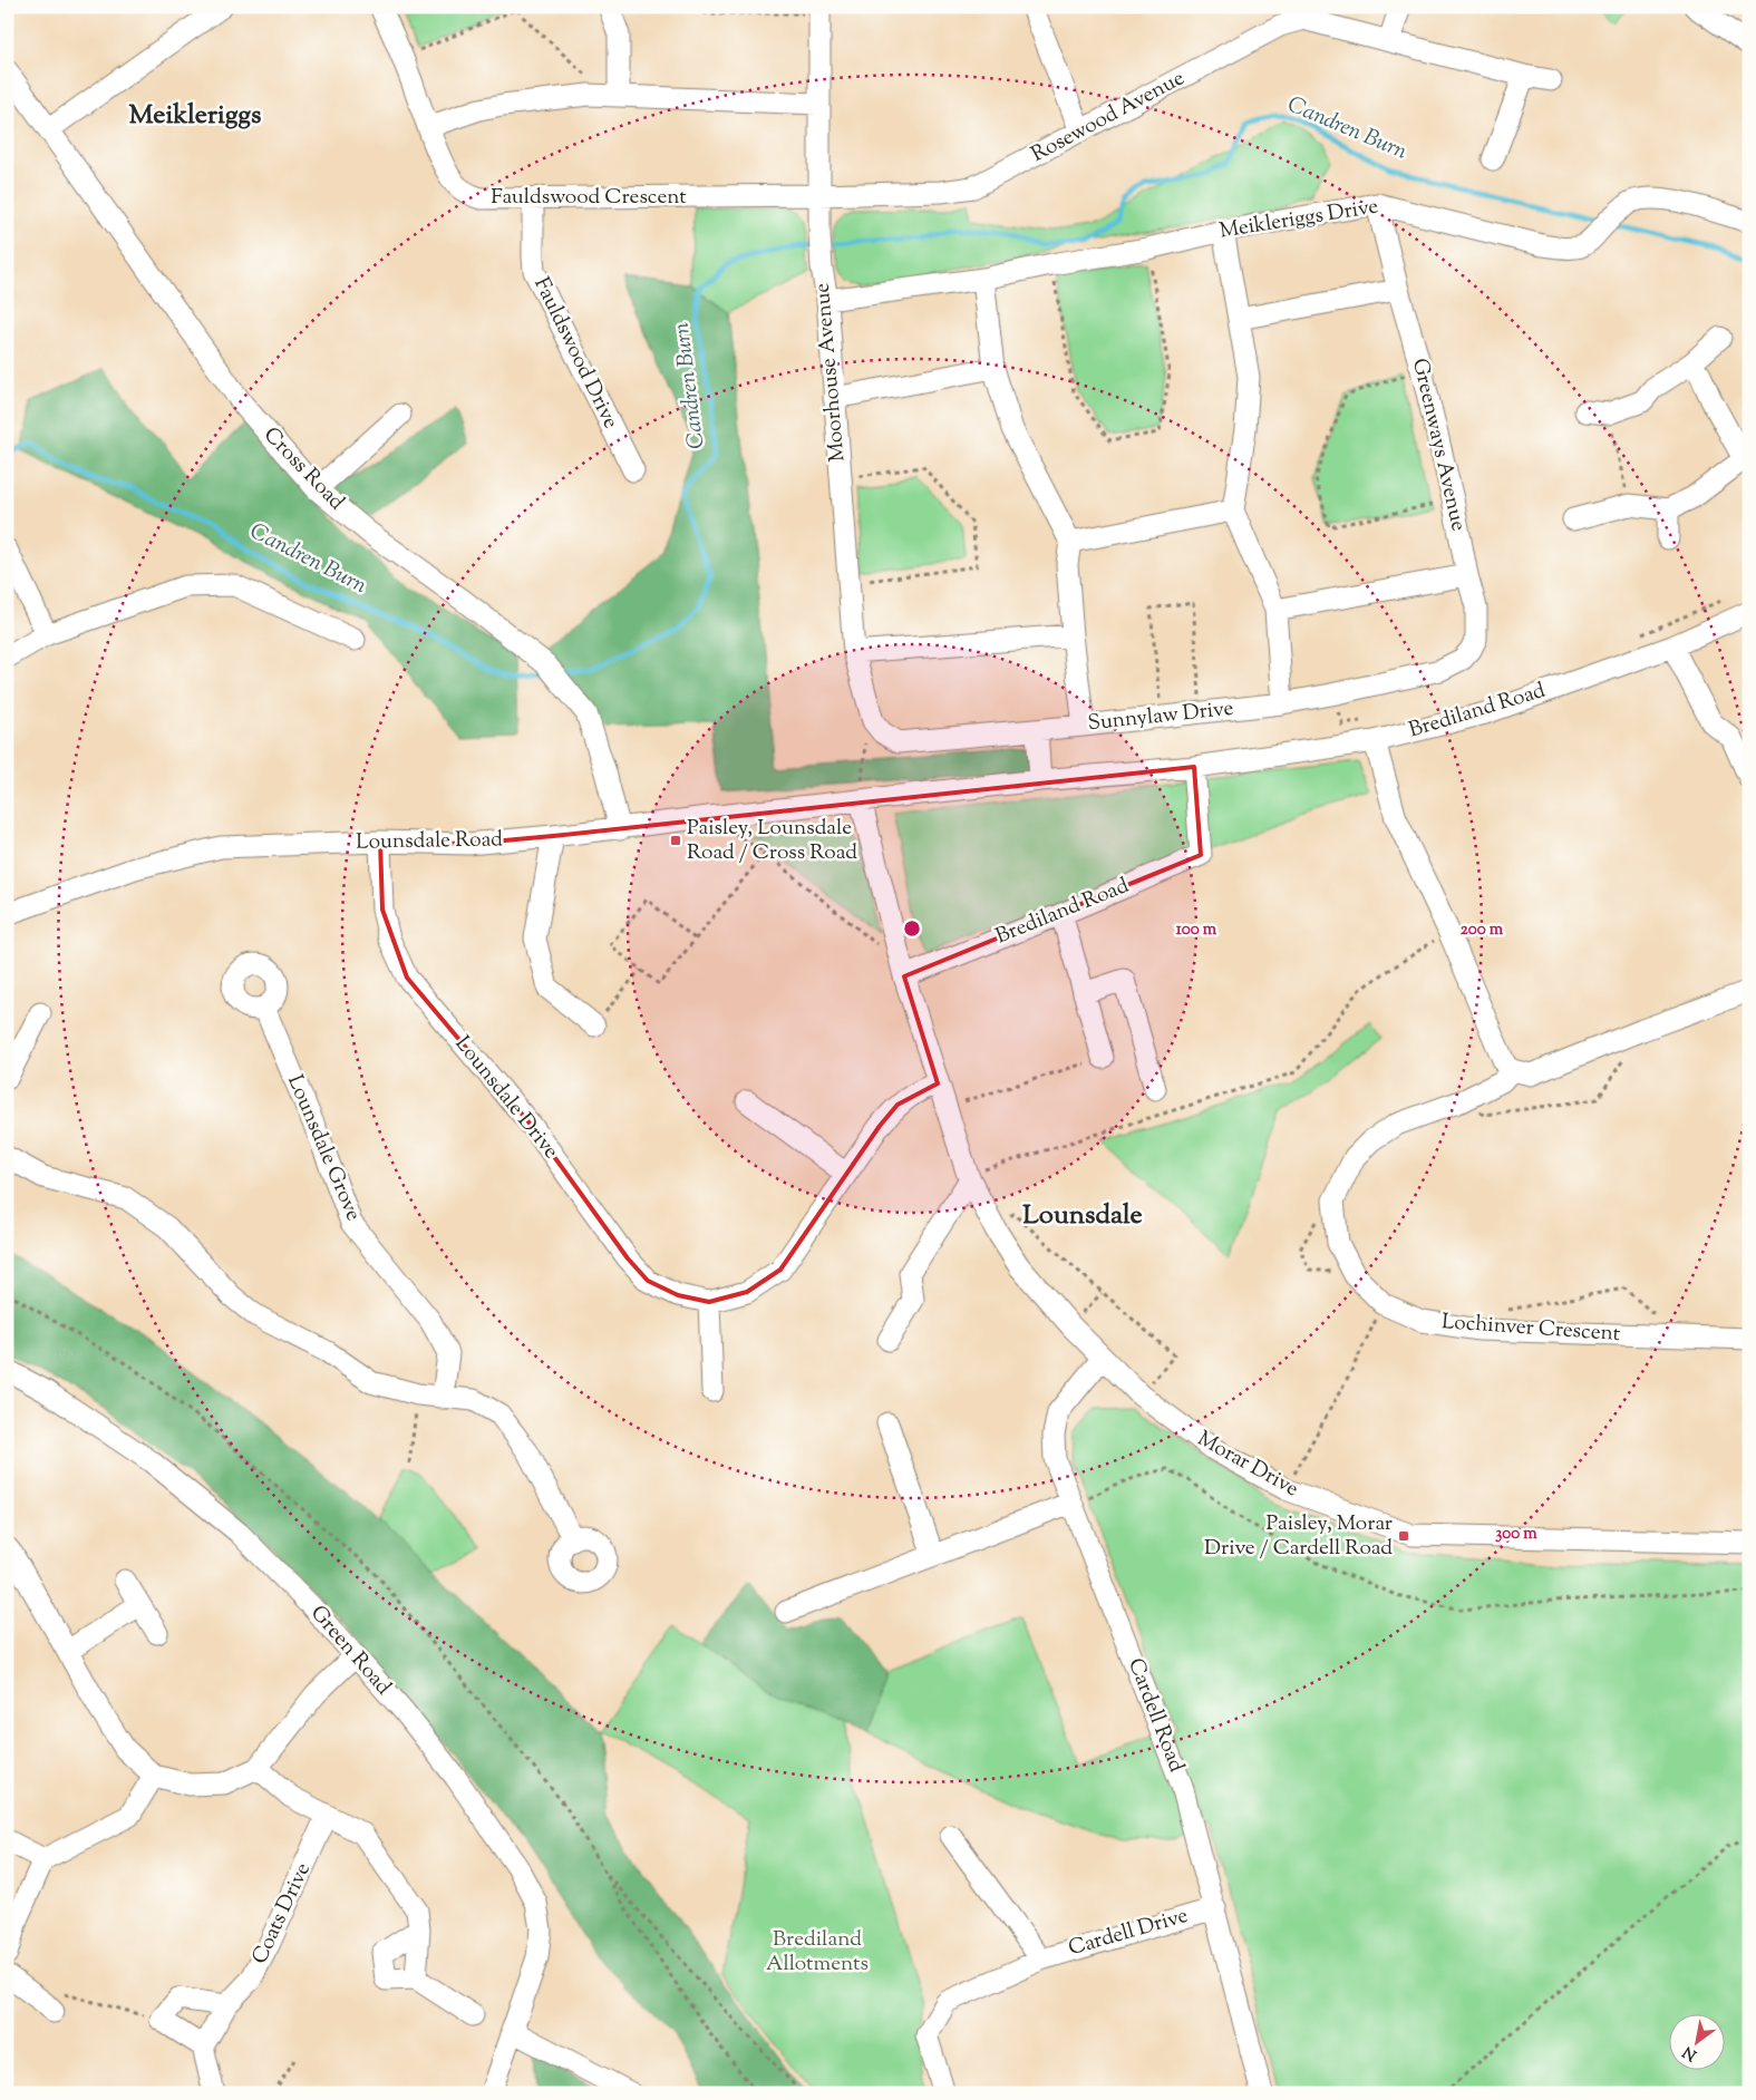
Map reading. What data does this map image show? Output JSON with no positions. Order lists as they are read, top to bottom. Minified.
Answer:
{"streets":{"street":["Rosewood Avenue","Fauldswood Crescent","Meikleriggs Drive","Fauldswood Drive","Moorhouse Avenue","Greenways Avenue","Cross Road","Brediland Road","Sunnylaw Drive","Lounsdale Road","Lounsdale Drive","Lounsdale Grove","Lochinver Crescent","Morar Drive","Green Road","Cardell Road","Coats Drive","Cardell Drive"]},"crossings":[["Rosewood Avenue","Fauldswood Crescent"],["Rosewood Avenue","Moorhouse Avenue"],["Fauldswood Crescent","Fauldswood Drive"],["Fauldswood Crescent","Moorhouse Avenue"],["Meikleriggs Drive","Moorhouse Avenue"],["Meikleriggs Drive","Greenways Avenue"],["Moorhouse Avenue","Sunnylaw Drive"],["Greenways Avenue","Sunnylaw Drive"],["Cross Road","Lounsdale Road"],["Brediland Road","Lounsdale Road"],["Lounsdale Road","Lounsdale Drive"],["Morar Drive","Cardell Road"],["Cardell Road","Cardell Drive"]],"districts":["Meikleriggs","Lounsdale"],"water":["Candren Burn"],"parks":["Brediland Allotments"],"places":{"transit":["Paisley, Lounsdale Road / Cross Road","Paisley, Morar Drive / Cardell Road"]},"north":"bottom left","rings":["100 m","200 m","300 m"]}
